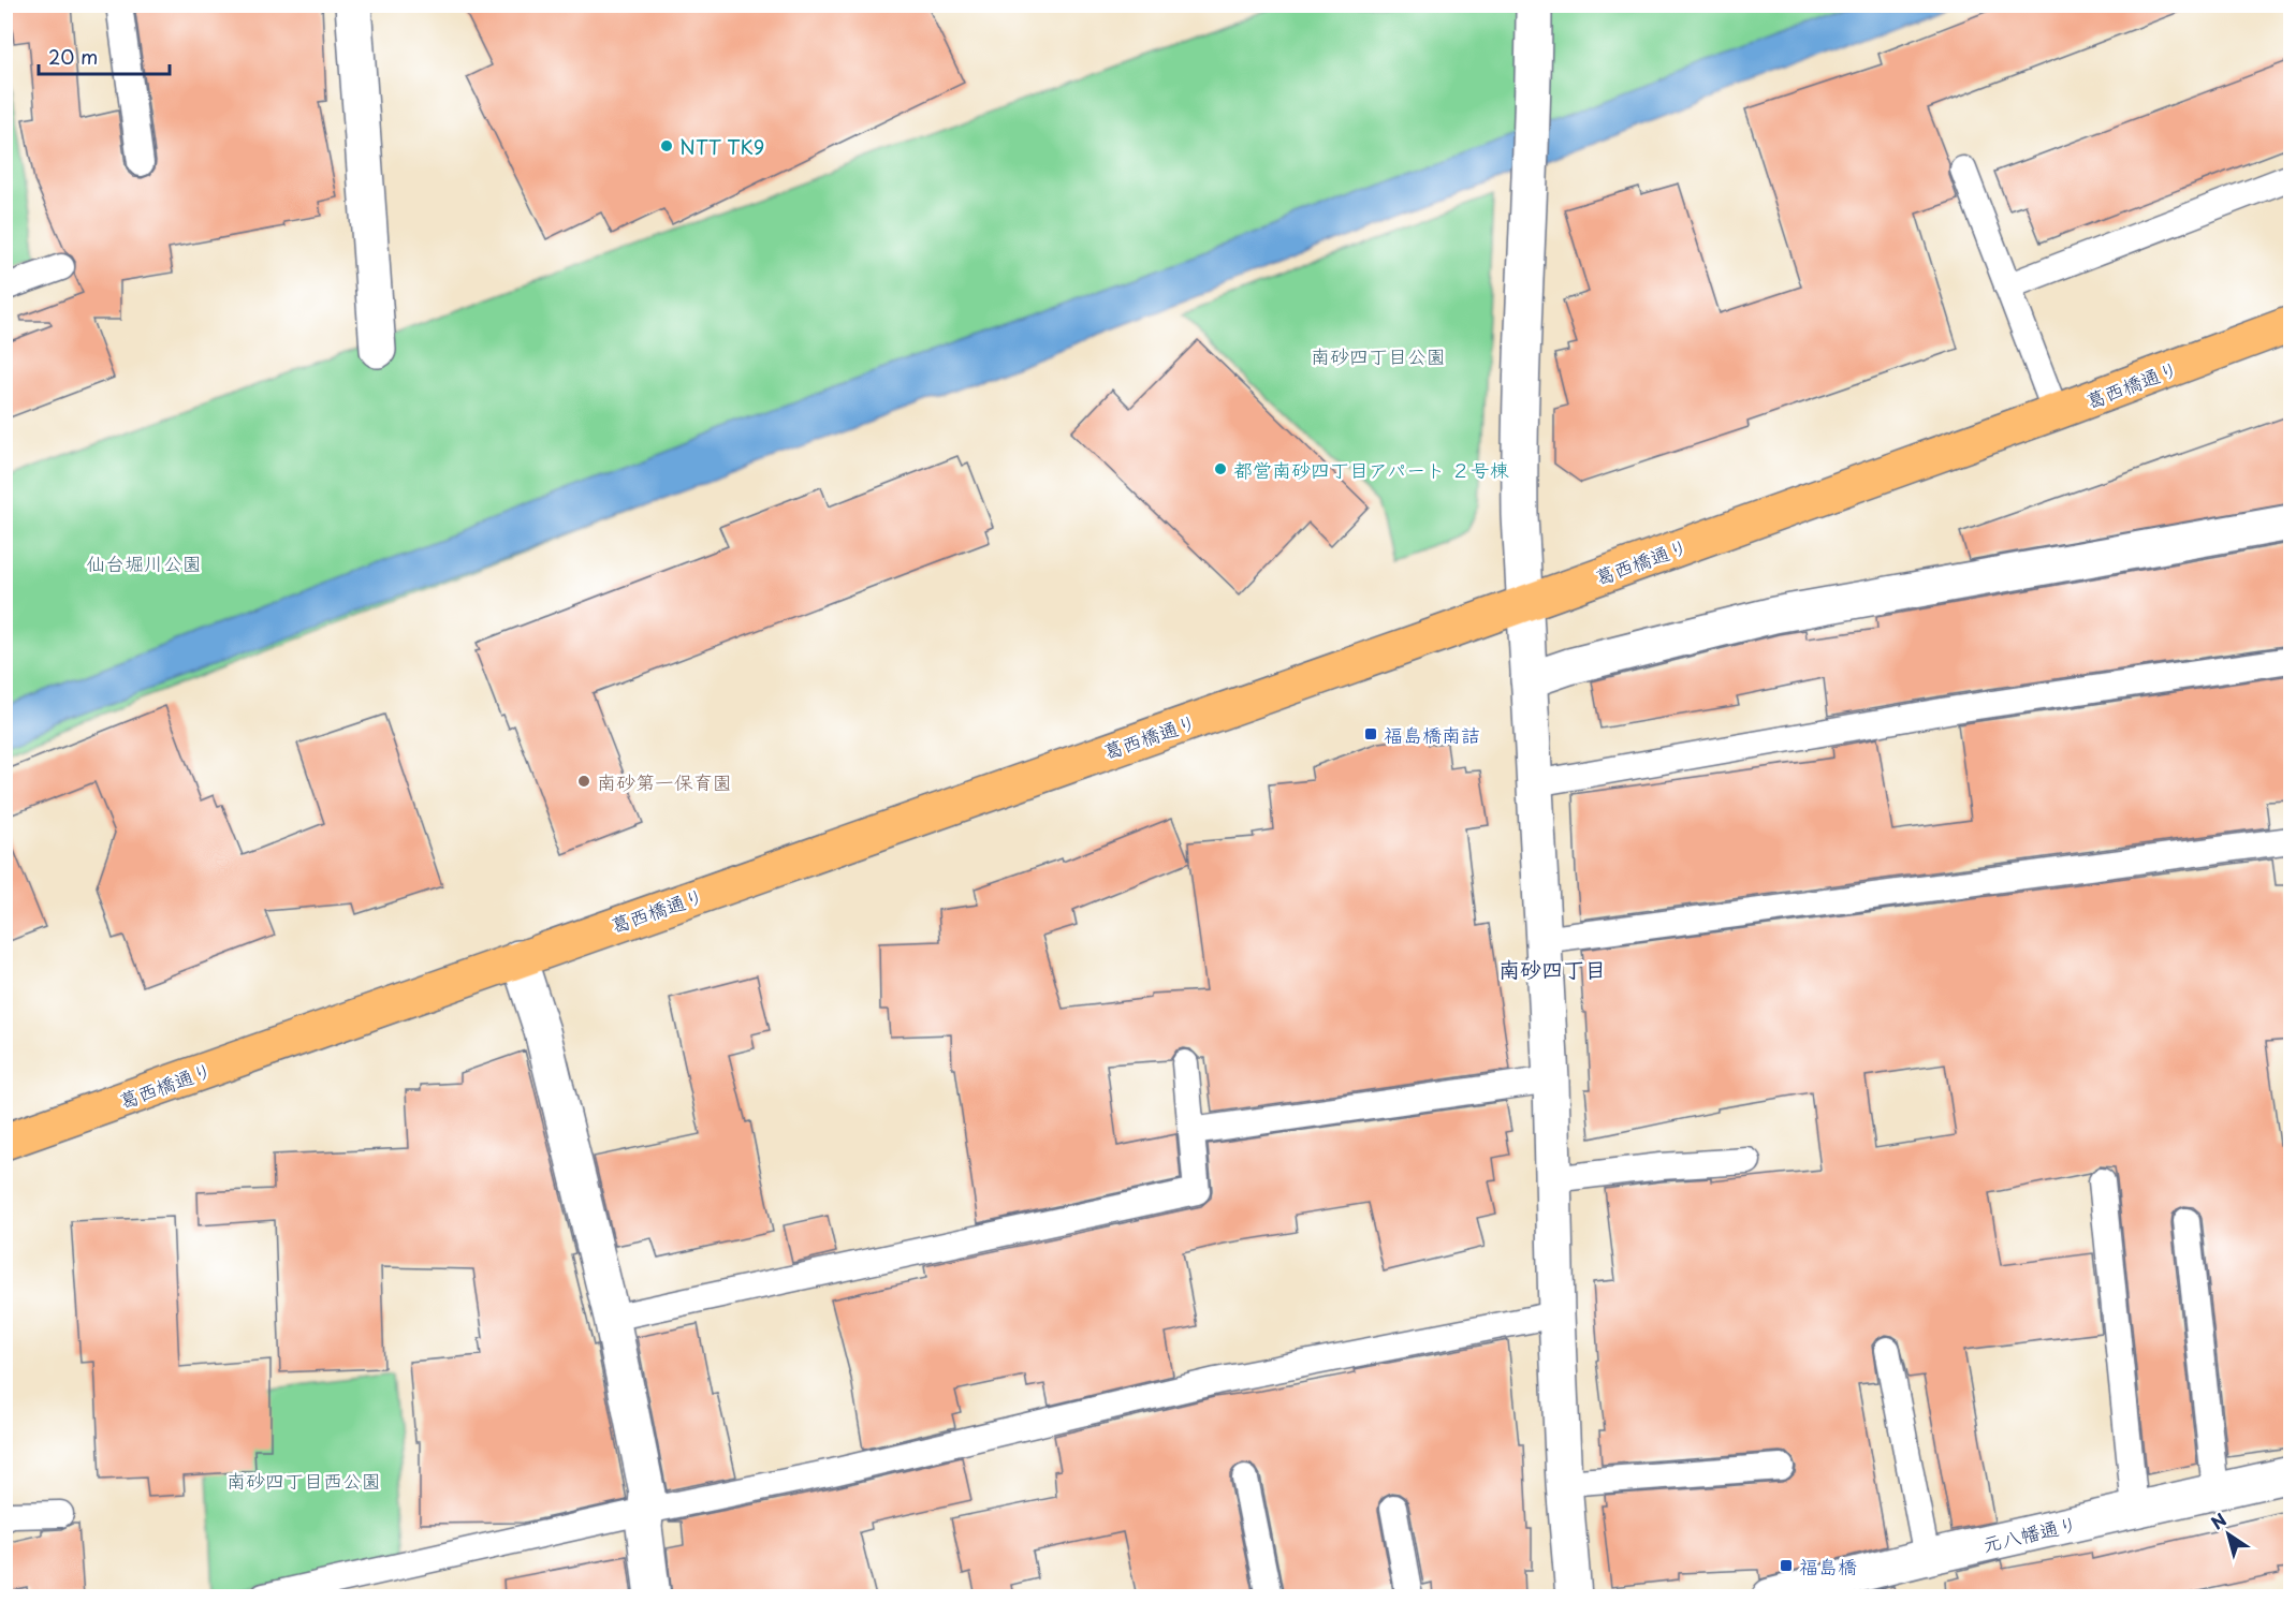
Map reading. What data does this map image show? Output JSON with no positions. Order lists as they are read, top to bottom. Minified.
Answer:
{"streets":{"main road":["葛西橋通り"],"street":["元八幡通り"]},"districts":["南砂四丁目"],"parks":["南砂四丁目公園","仙台堀川公園","南砂四丁目西公園"],"places":{"other":["NTT TK9","都営南砂四丁目アパート ２号棟","南砂第一保育園"],"transit":["福島橋南詰","福島橋"]},"scale_bar":"20 m","north":"top left"}
